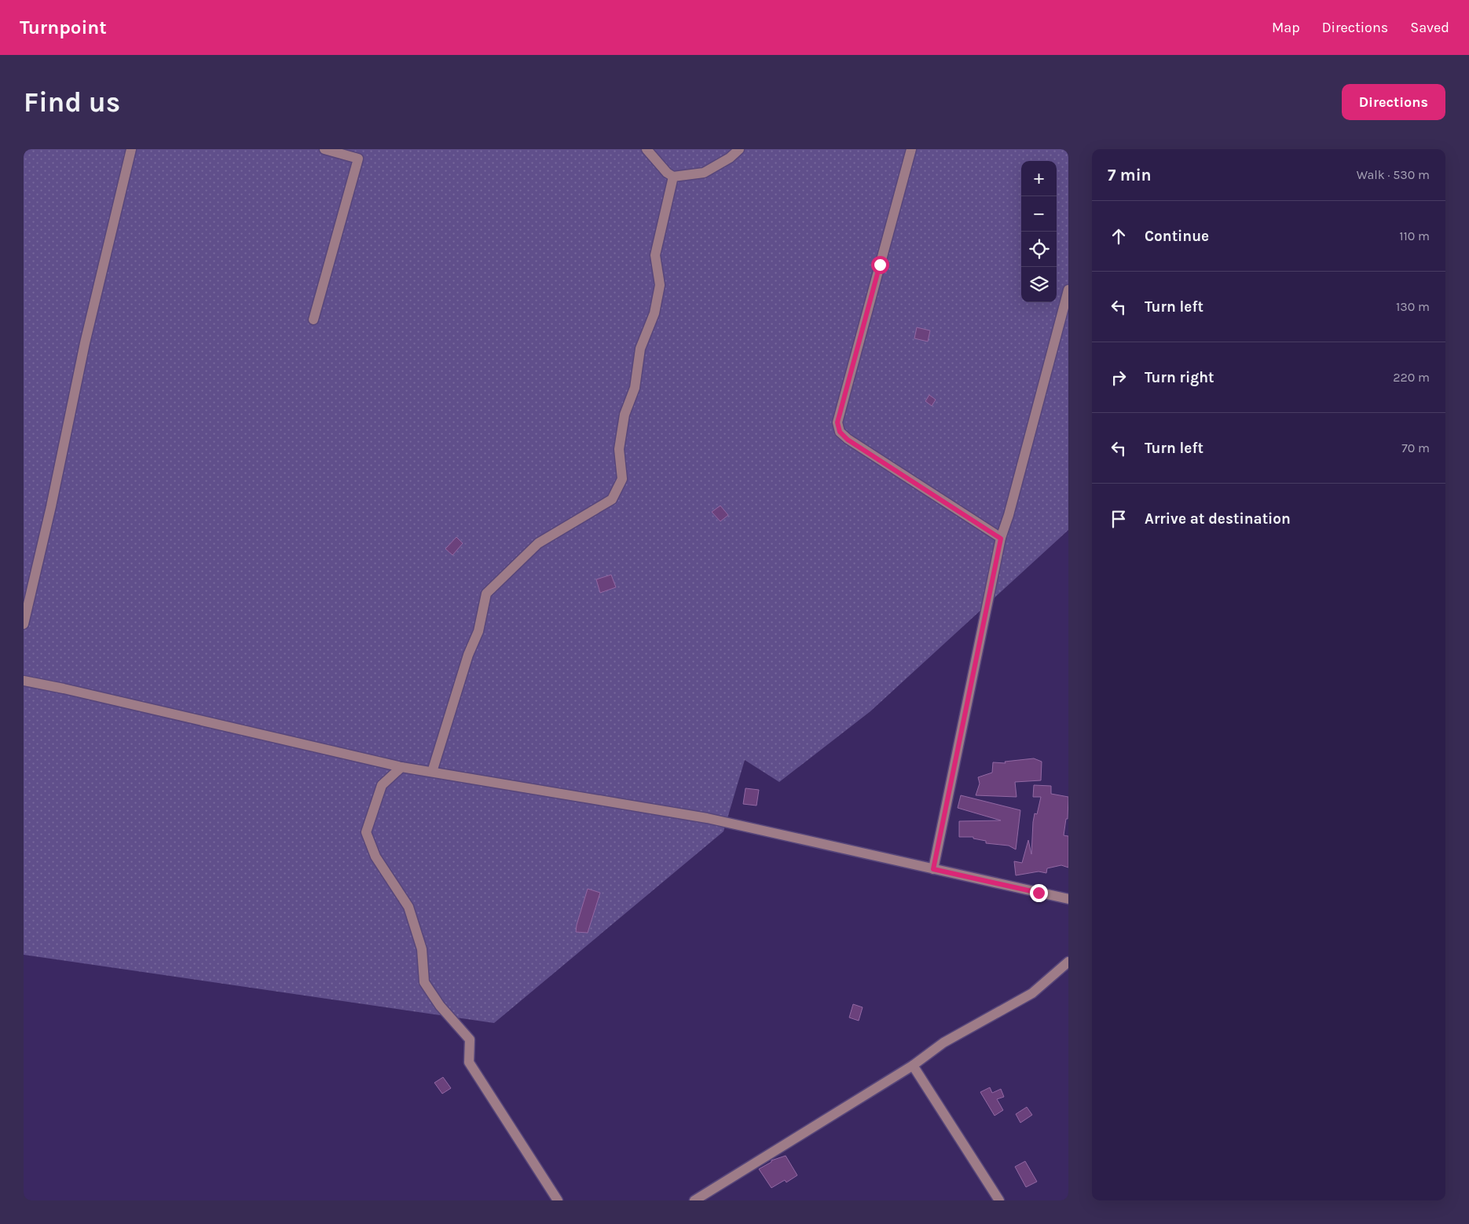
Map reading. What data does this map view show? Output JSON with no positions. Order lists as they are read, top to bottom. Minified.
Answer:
{"page":{"header":"Turnpoint","nav":["Map","Directions","Saved"],"buttons":"Directions","title":"Find us","heading":["7 min","Walk · 530 m"],"map_buttons":["+","−"],"list":[["Continue","110 m"],["Turn left","130 m"],["Turn right","220 m"],["Turn left","70 m"],"Arrive at destination"]}}
